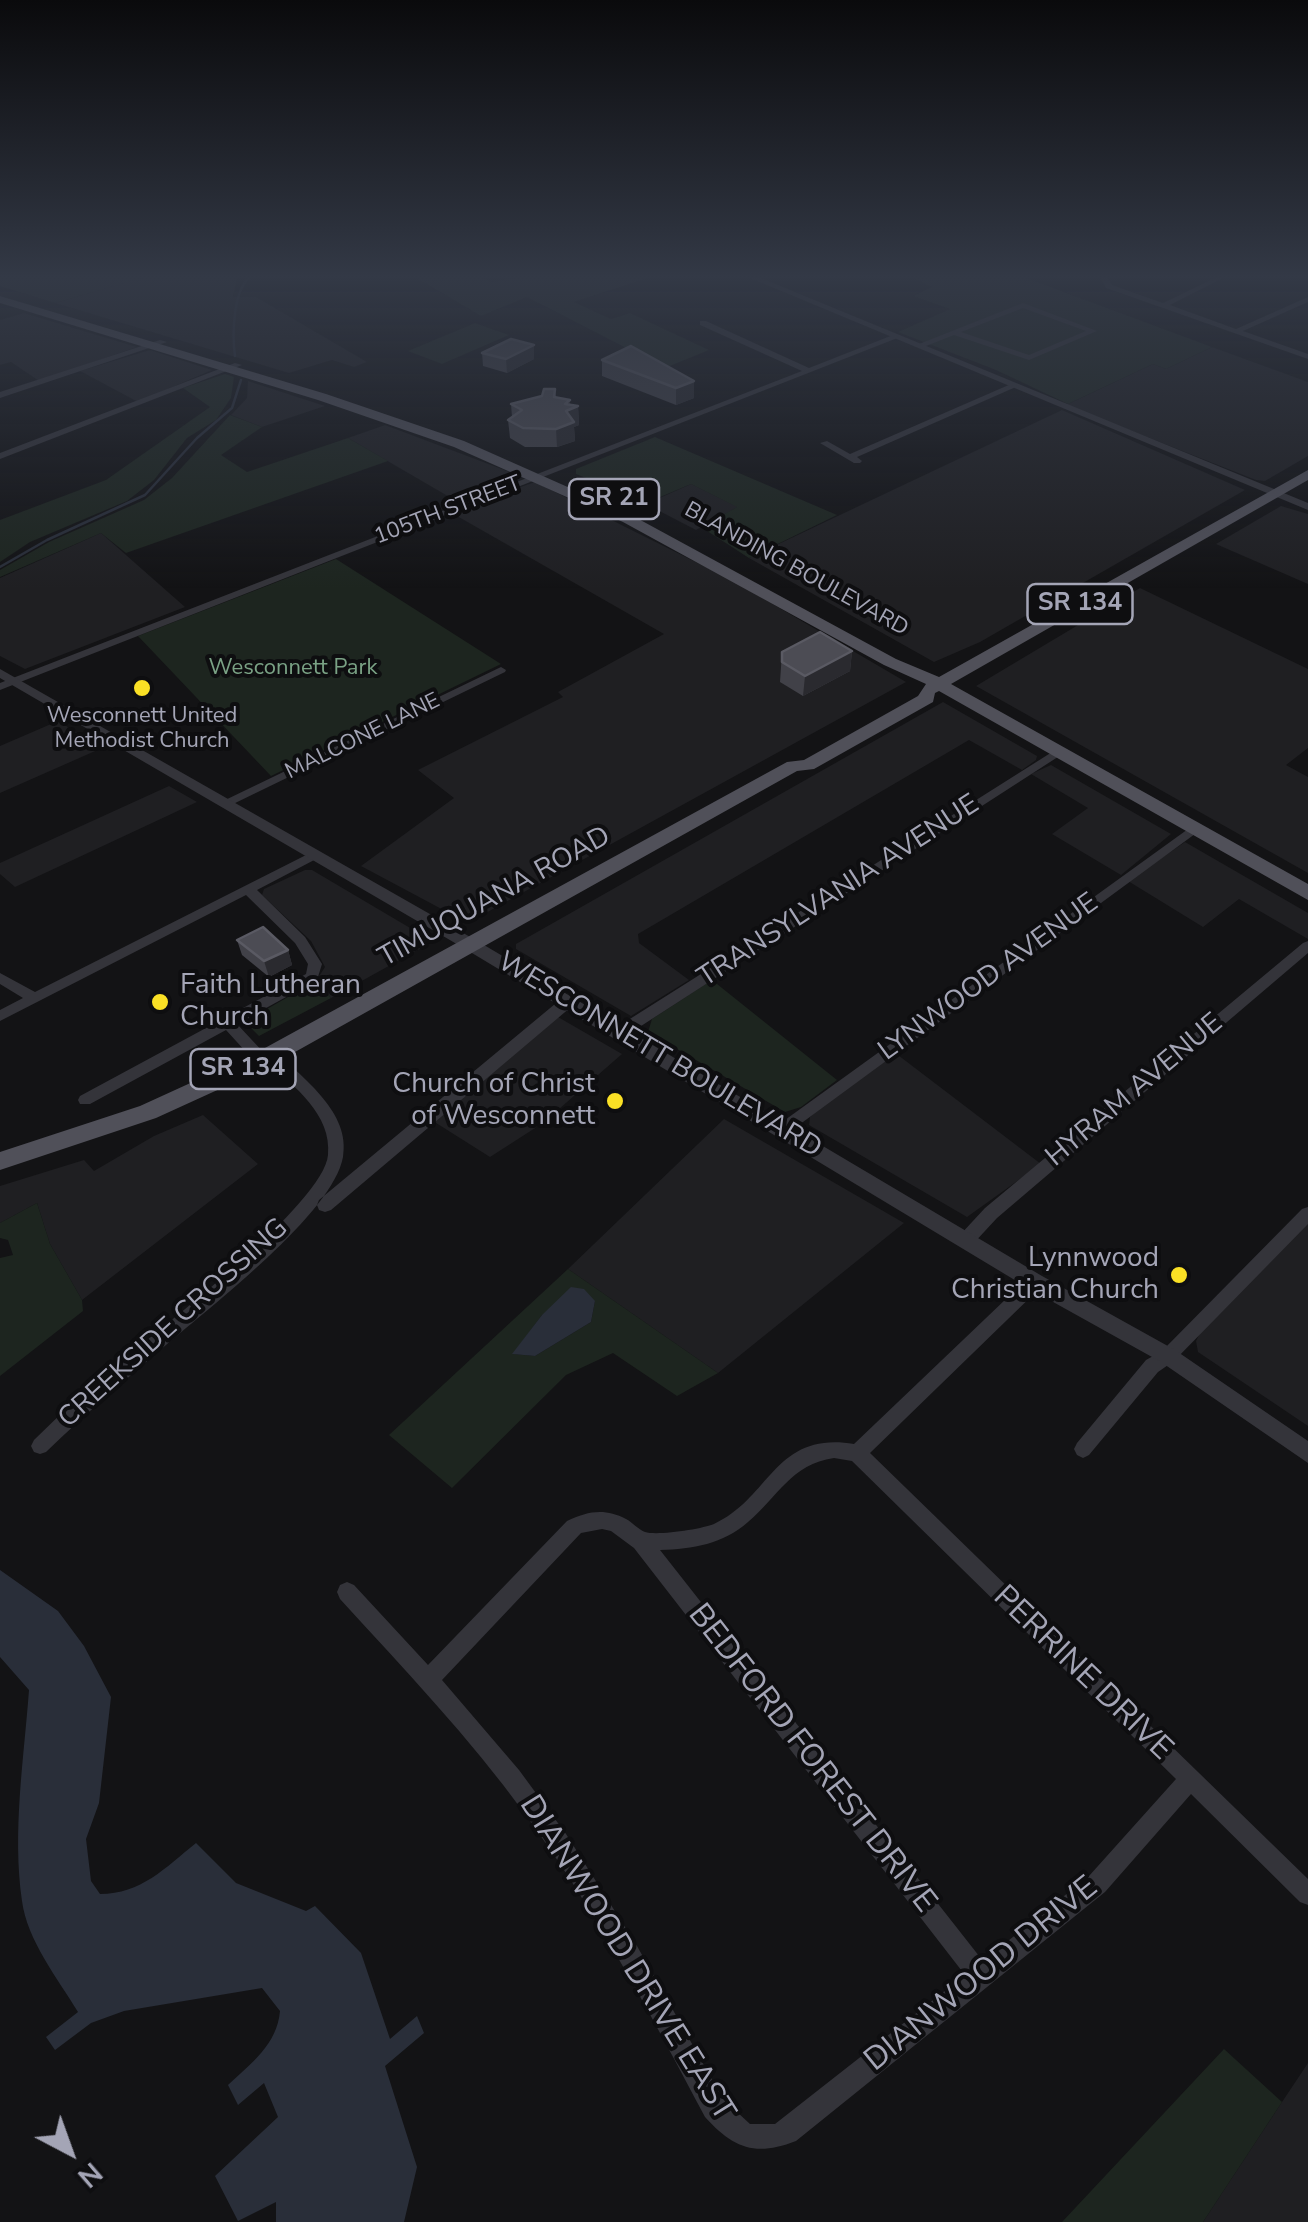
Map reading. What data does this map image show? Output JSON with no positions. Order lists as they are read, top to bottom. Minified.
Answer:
{"streets":{"main road":["SR 21","BLANDING BOULEVARD","SR 134","TIMUQUANA ROAD"],"street":["105TH STREET","MALCONE LANE","TRANSYLVANIA AVENUE","LYNWOOD AVENUE","WESCONNETT BOULEVARD","HYRAM AVENUE","CREEKSIDE CROSSING","PERRINE DRIVE","BEDFORD FOREST DRIVE","DIANWOOD DRIVE EAST","DIANWOOD DRIVE"]},"crossings":[["105TH STREET","BLANDING BOULEVARD"],["105TH STREET","WESCONNETT BOULEVARD"],["BLANDING BOULEVARD","TRANSYLVANIA AVENUE"],["BLANDING BOULEVARD","TIMUQUANA ROAD"],["BLANDING BOULEVARD","LYNWOOD AVENUE"],["MALCONE LANE","WESCONNETT BOULEVARD"],["TRANSYLVANIA AVENUE","WESCONNETT BOULEVARD"],["TIMUQUANA ROAD","WESCONNETT BOULEVARD"],["TIMUQUANA ROAD","CREEKSIDE CROSSING"],["LYNWOOD AVENUE","WESCONNETT BOULEVARD"],["WESCONNETT BOULEVARD","HYRAM AVENUE"],["PERRINE DRIVE","DIANWOOD DRIVE"],["BEDFORD FOREST DRIVE","DIANWOOD DRIVE"],["DIANWOOD DRIVE EAST","DIANWOOD DRIVE"]],"parks":["Wesconnett Park"],"places":["Wesconnett United Methodist Church","Faith Lutheran Church","Church of Christ of Wesconnett","Lynnwood Christian Church"],"north":"bottom right"}
